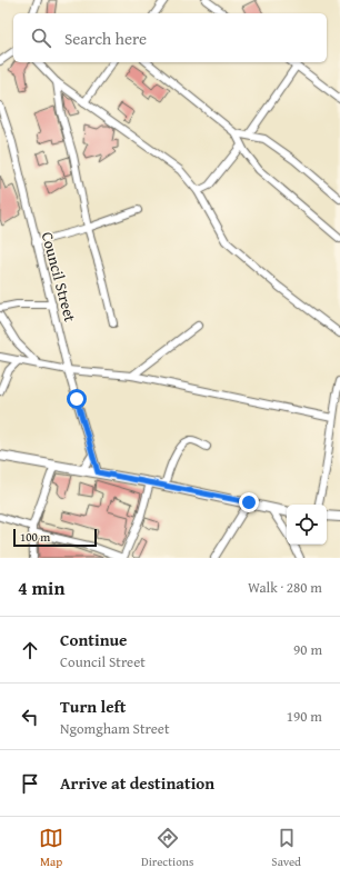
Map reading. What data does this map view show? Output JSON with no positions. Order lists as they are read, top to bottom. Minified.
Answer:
{"streets":{"street":["Council Street"]},"scale_bar":"100 m","page":{"search":"Search here","scale":"100 m","heading":["4 min","Walk · 280 m"],"list":[["Continue","Council Street","90 m"],["Turn left","Ngomgham Street","190 m"],"Arrive at destination"],"nav":["Map","Directions","Saved"]}}
